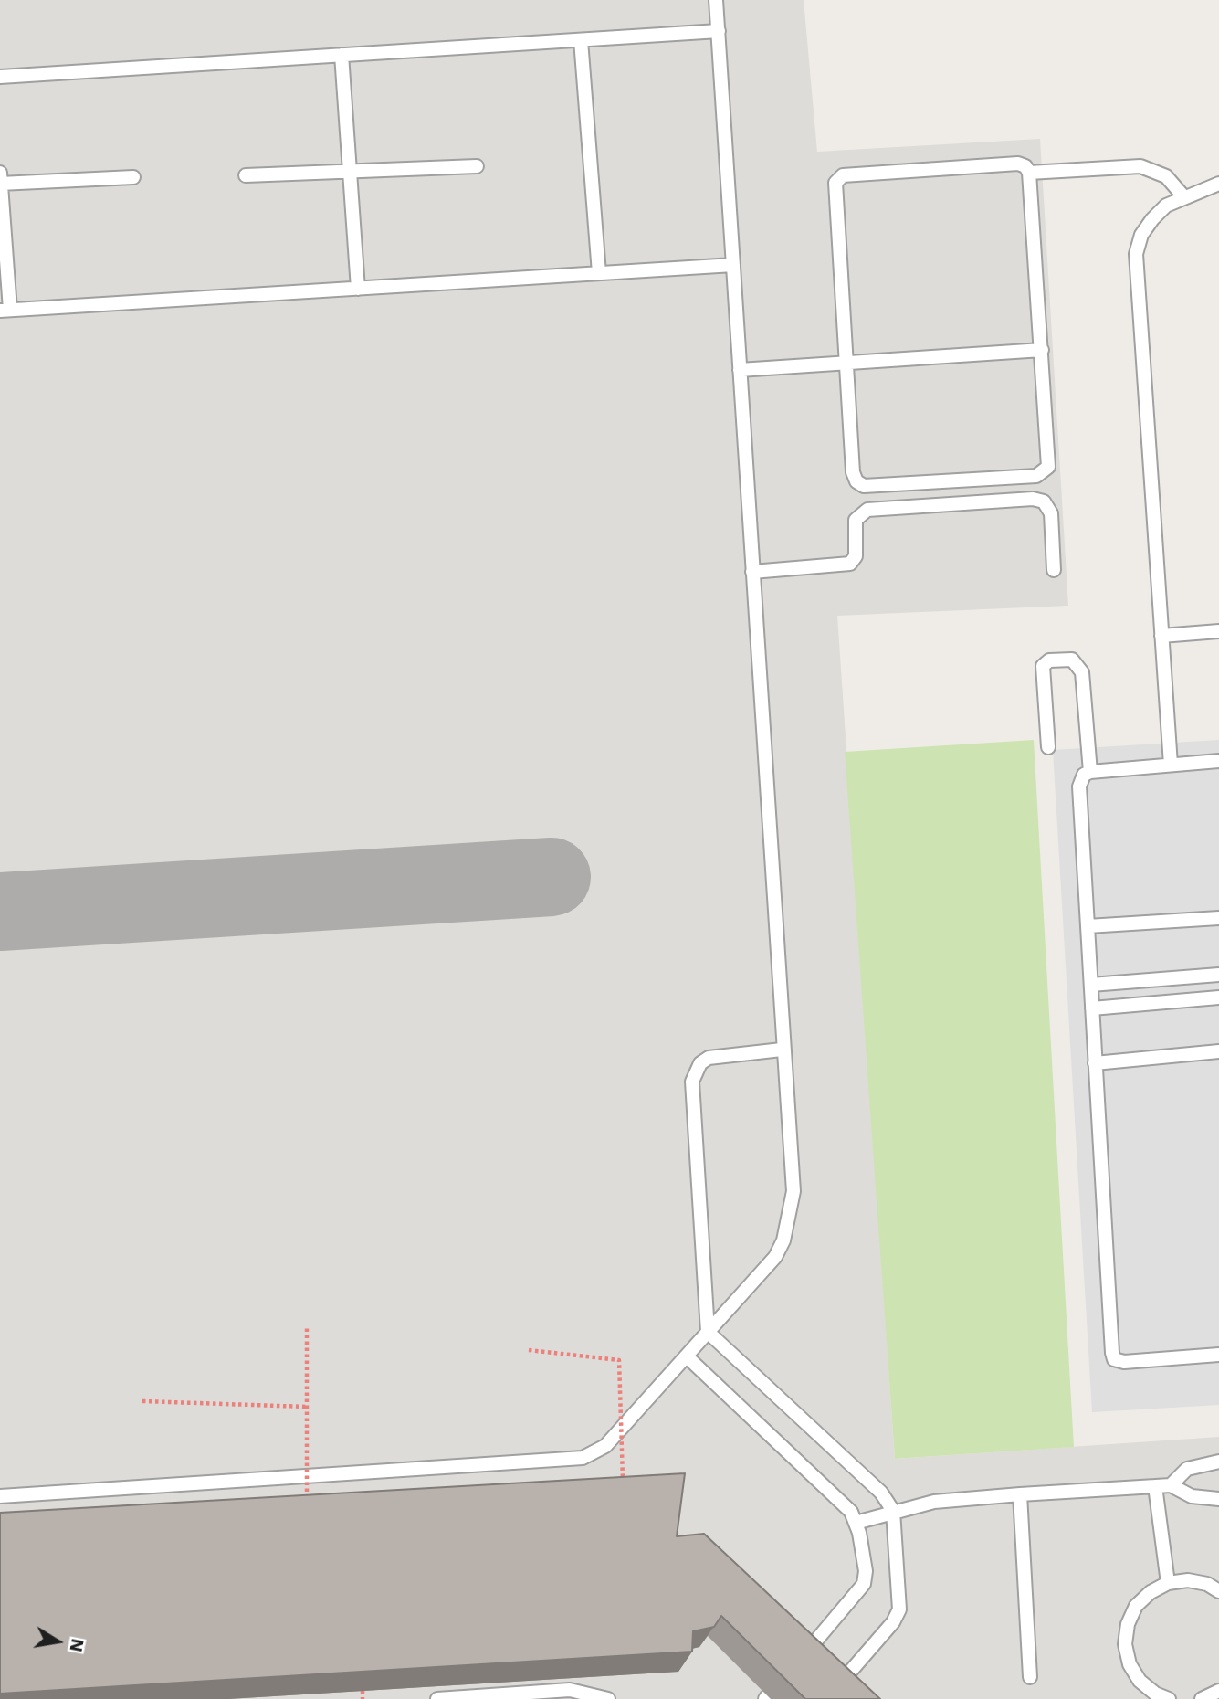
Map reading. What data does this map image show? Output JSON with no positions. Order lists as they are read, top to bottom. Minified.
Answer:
{"north":"right"}
